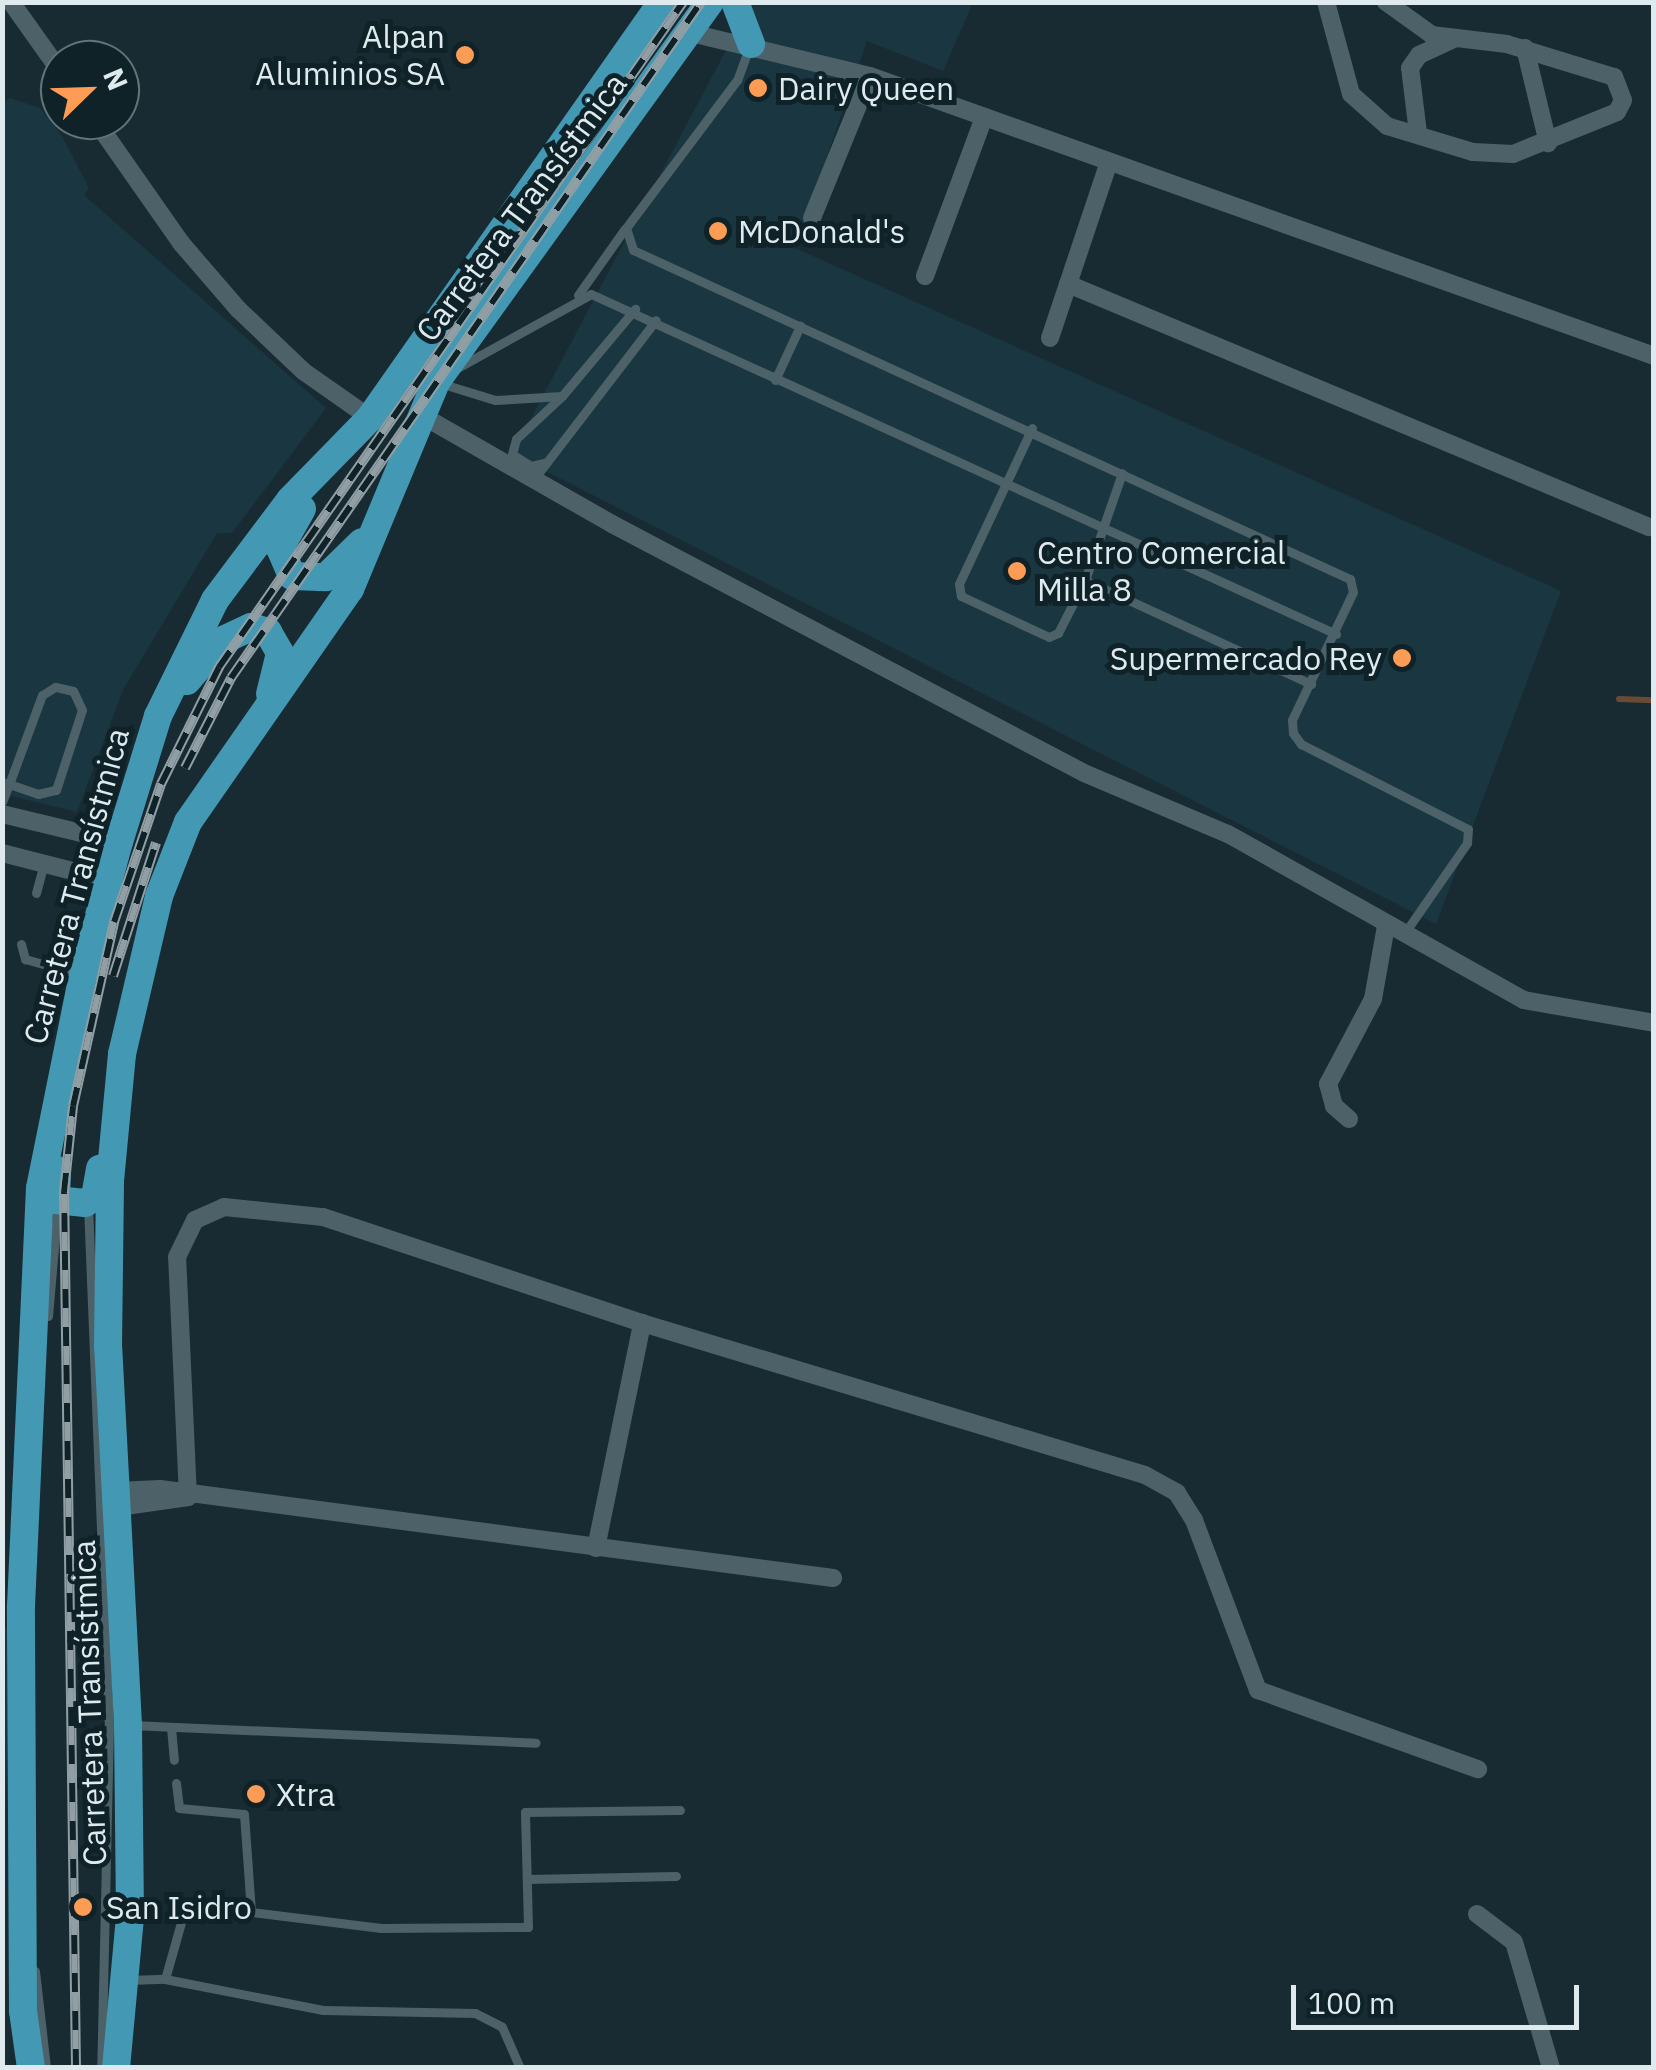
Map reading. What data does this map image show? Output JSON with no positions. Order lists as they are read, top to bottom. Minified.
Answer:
{"streets":{"main road":["Carretera Transístmica"]},"places":["Alpan Aluminios SA","Dairy Queen","McDonald's","Centro Comercial Milla 8","Supermercado Rey","Xtra","San Isidro"],"scale_bar":"100 m","north":"top right"}
